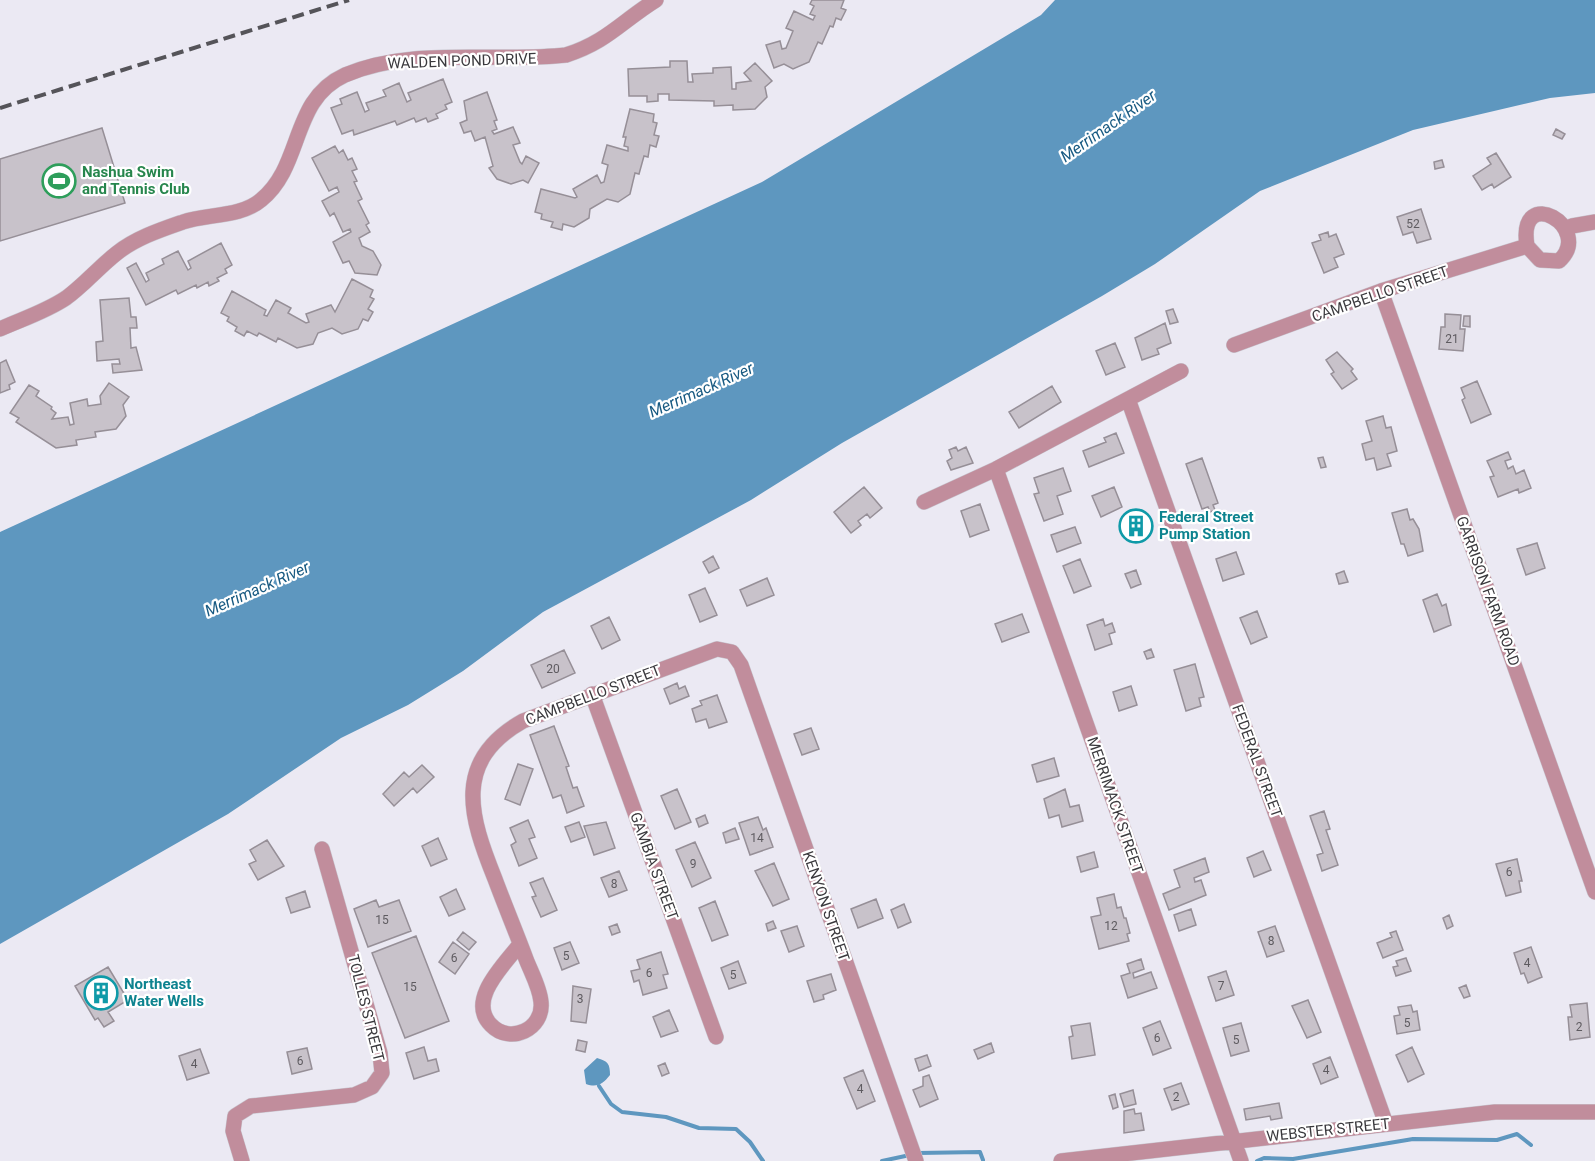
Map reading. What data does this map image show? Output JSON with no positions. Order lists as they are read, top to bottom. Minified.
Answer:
{"streets":{"street":["WALDEN POND DRIVE","CAMPBELLO STREET","GARRISON FARM ROAD","FEDERAL STREET","MERRIMACK STREET","GAMBIA STREET","KENYON STREET","TOLLES STREET","WEBSTER STREET"]},"crossings":[["CAMPBELLO STREET","GARRISON FARM ROAD"],["CAMPBELLO STREET","GAMBIA STREET"],["CAMPBELLO STREET","KENYON STREET"],["FEDERAL STREET","WEBSTER STREET"],["MERRIMACK STREET","WEBSTER STREET"]],"water":["Merrimack River"],"places":{"sports":["Nashua Swim and Tennis Club"],"building":["Federal Street Pump Station","Northeast Water Wells"]},"house_numbers":["52","21","20","14","9","6","8","15","12","8","5","6","4","6","5","7","15","3","5","2","6","5","6","4","4","4","2"]}
